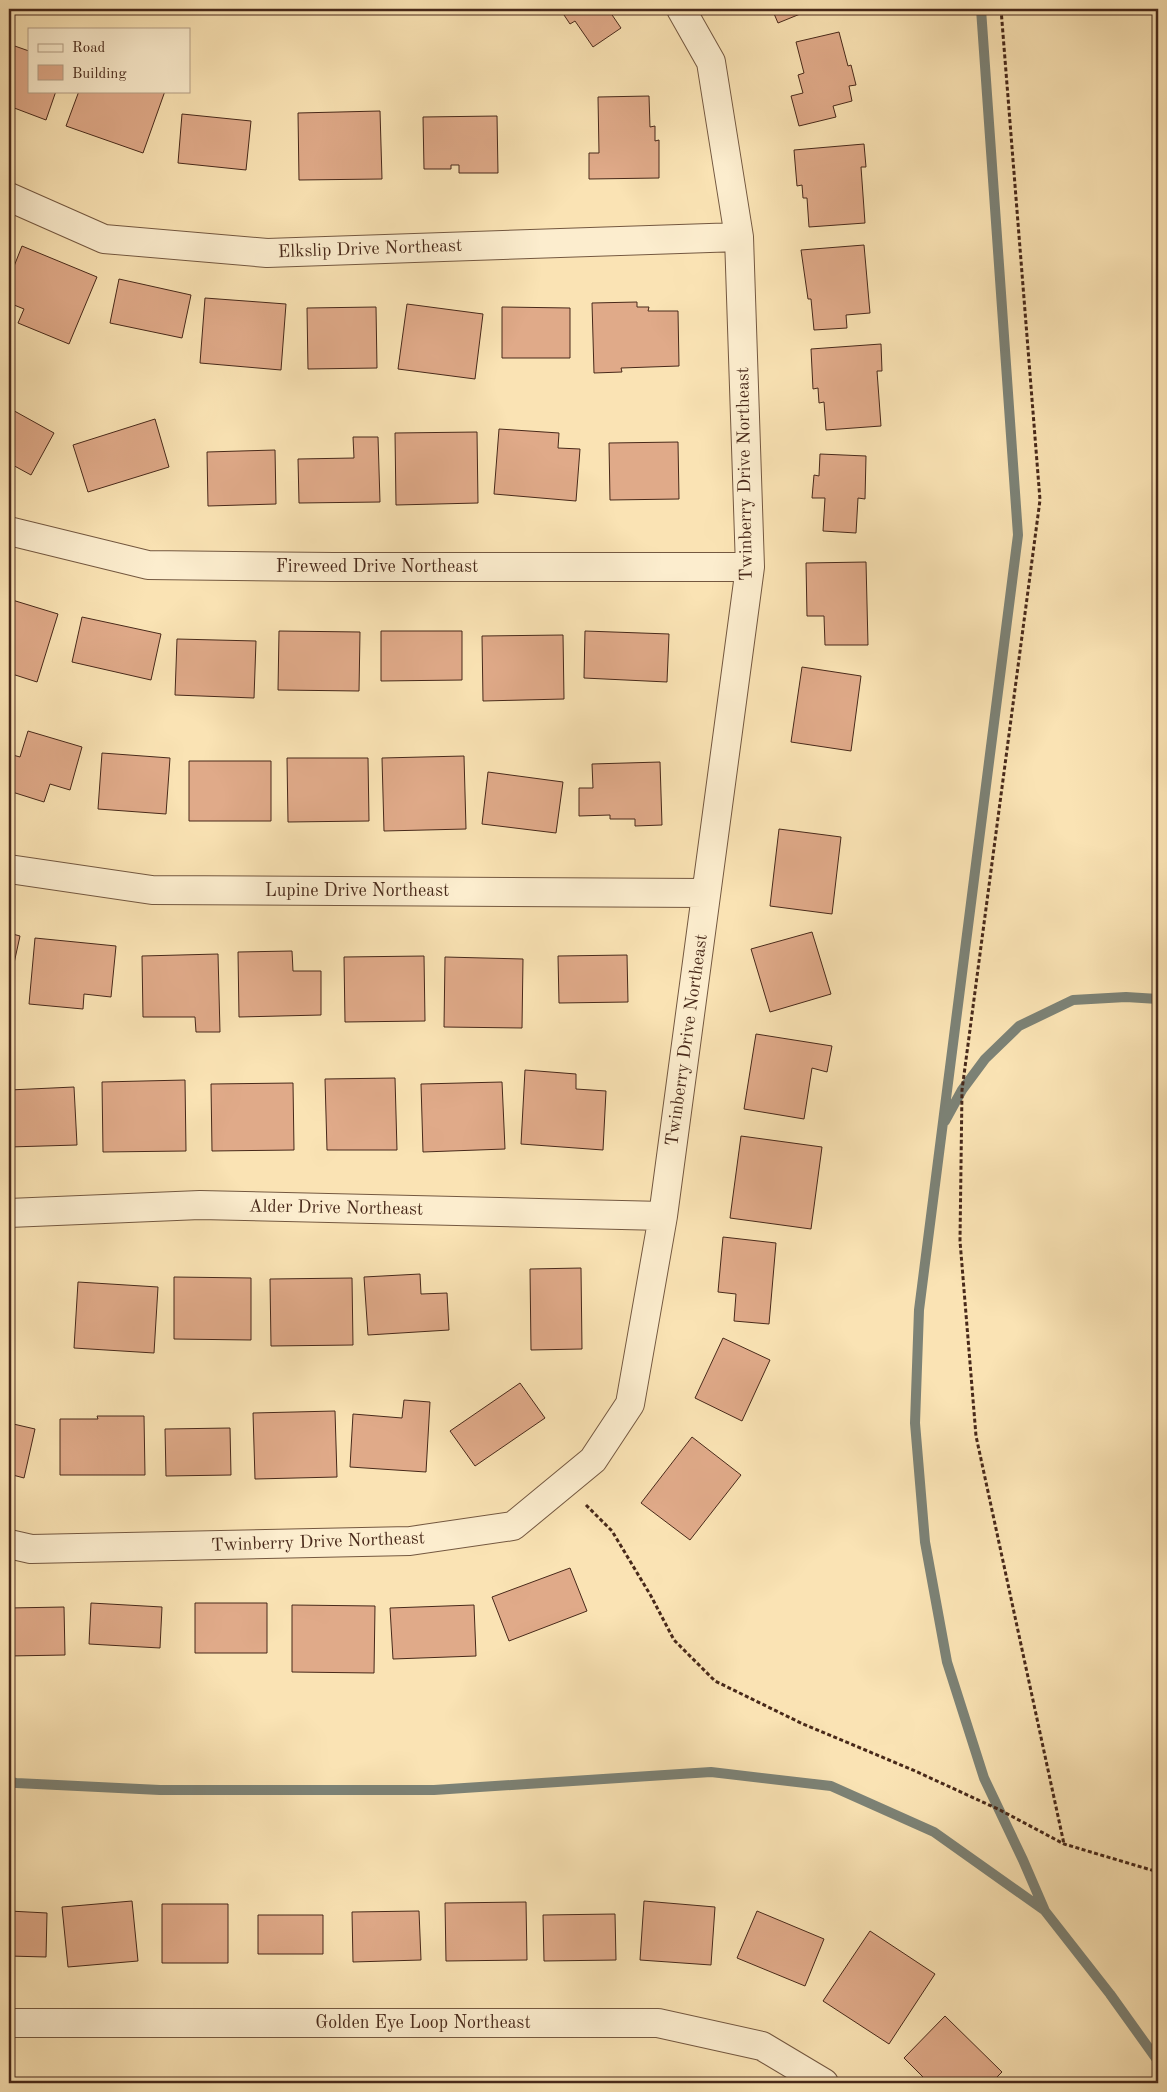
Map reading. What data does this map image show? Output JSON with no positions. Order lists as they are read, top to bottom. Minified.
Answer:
{"streets":{"street":["Elkslip Drive Northeast","Twinberry Drive Northeast","Fireweed Drive Northeast","Lupine Drive Northeast","Alder Drive Northeast","Golden Eye Loop Northeast"]},"crossings":[["Elkslip Drive Northeast","Twinberry Drive Northeast"],["Twinberry Drive Northeast","Fireweed Drive Northeast"],["Twinberry Drive Northeast","Lupine Drive Northeast"],["Twinberry Drive Northeast","Alder Drive Northeast"]],"legend":["Road","Building"]}
